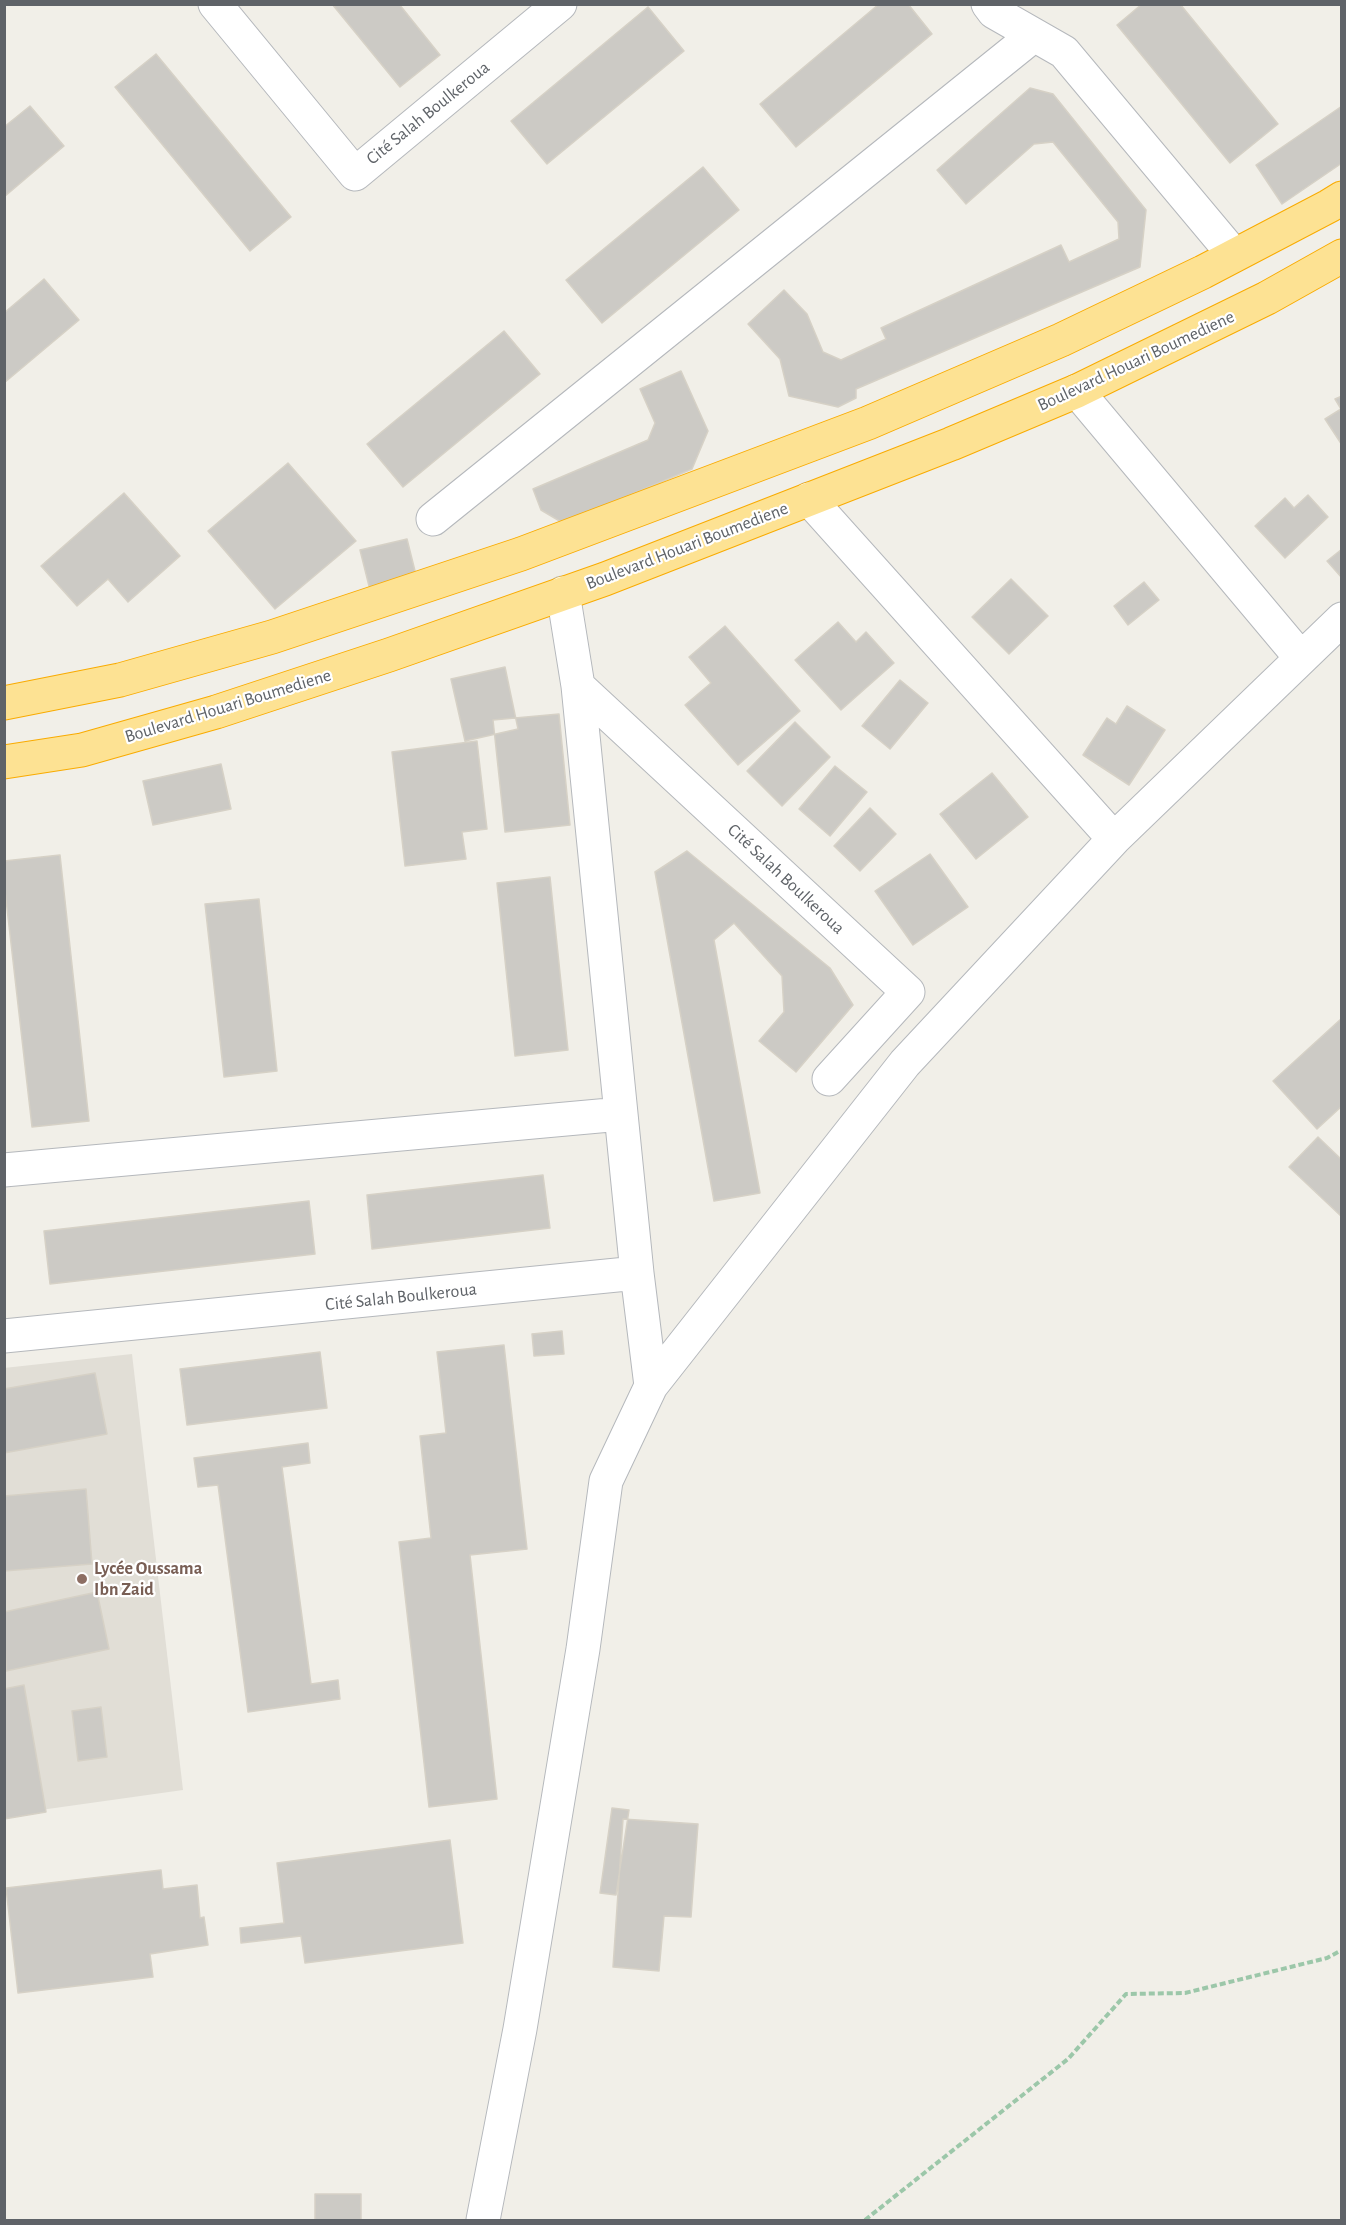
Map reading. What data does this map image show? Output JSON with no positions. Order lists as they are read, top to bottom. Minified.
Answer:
{"streets":{"highway":["Boulevard Houari Boumediene"],"street":["Cité Salah Boulkeroua"]},"places":["Lycée Oussama Ibn Zaid"]}
